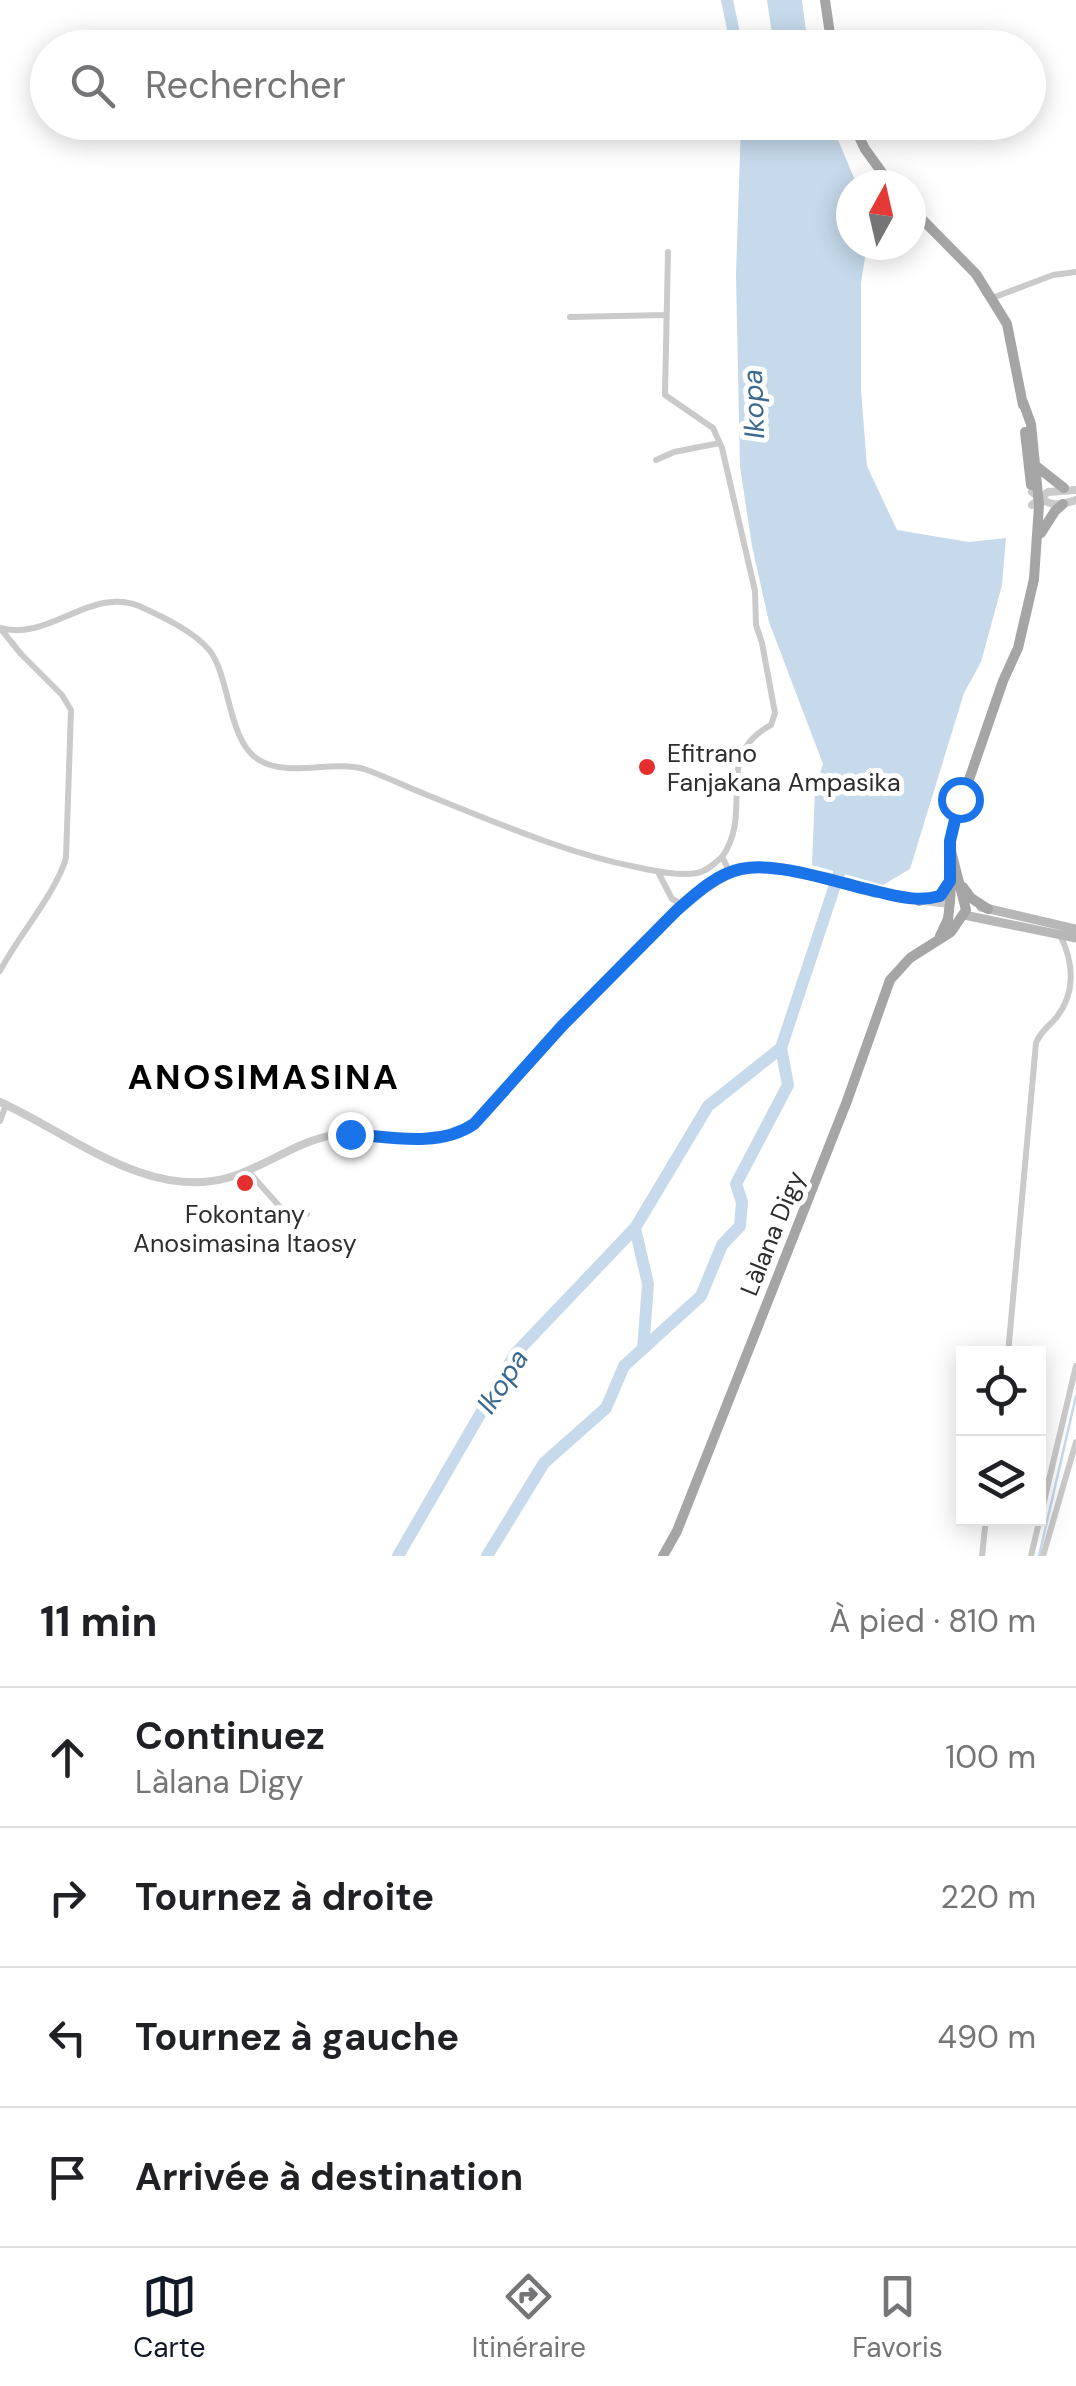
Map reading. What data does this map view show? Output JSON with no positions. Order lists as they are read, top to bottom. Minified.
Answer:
{"streets":{"main road":["Làlana Digy"]},"districts":["ANOSIMASINA"],"water":["Ikopa"],"places":["Efitrano Fanjakana Ampasika","Fokontany Anosimasina Itaosy"],"north":"top","page":{"search":"Rechercher","heading":["11 min","À pied · 810 m"],"list":[["Continuez","Làlana Digy","100 m"],["Tournez à droite","220 m"],["Tournez à gauche","490 m"],"Arrivée à destination"],"nav":["Carte","Itinéraire","Favoris"]}}
